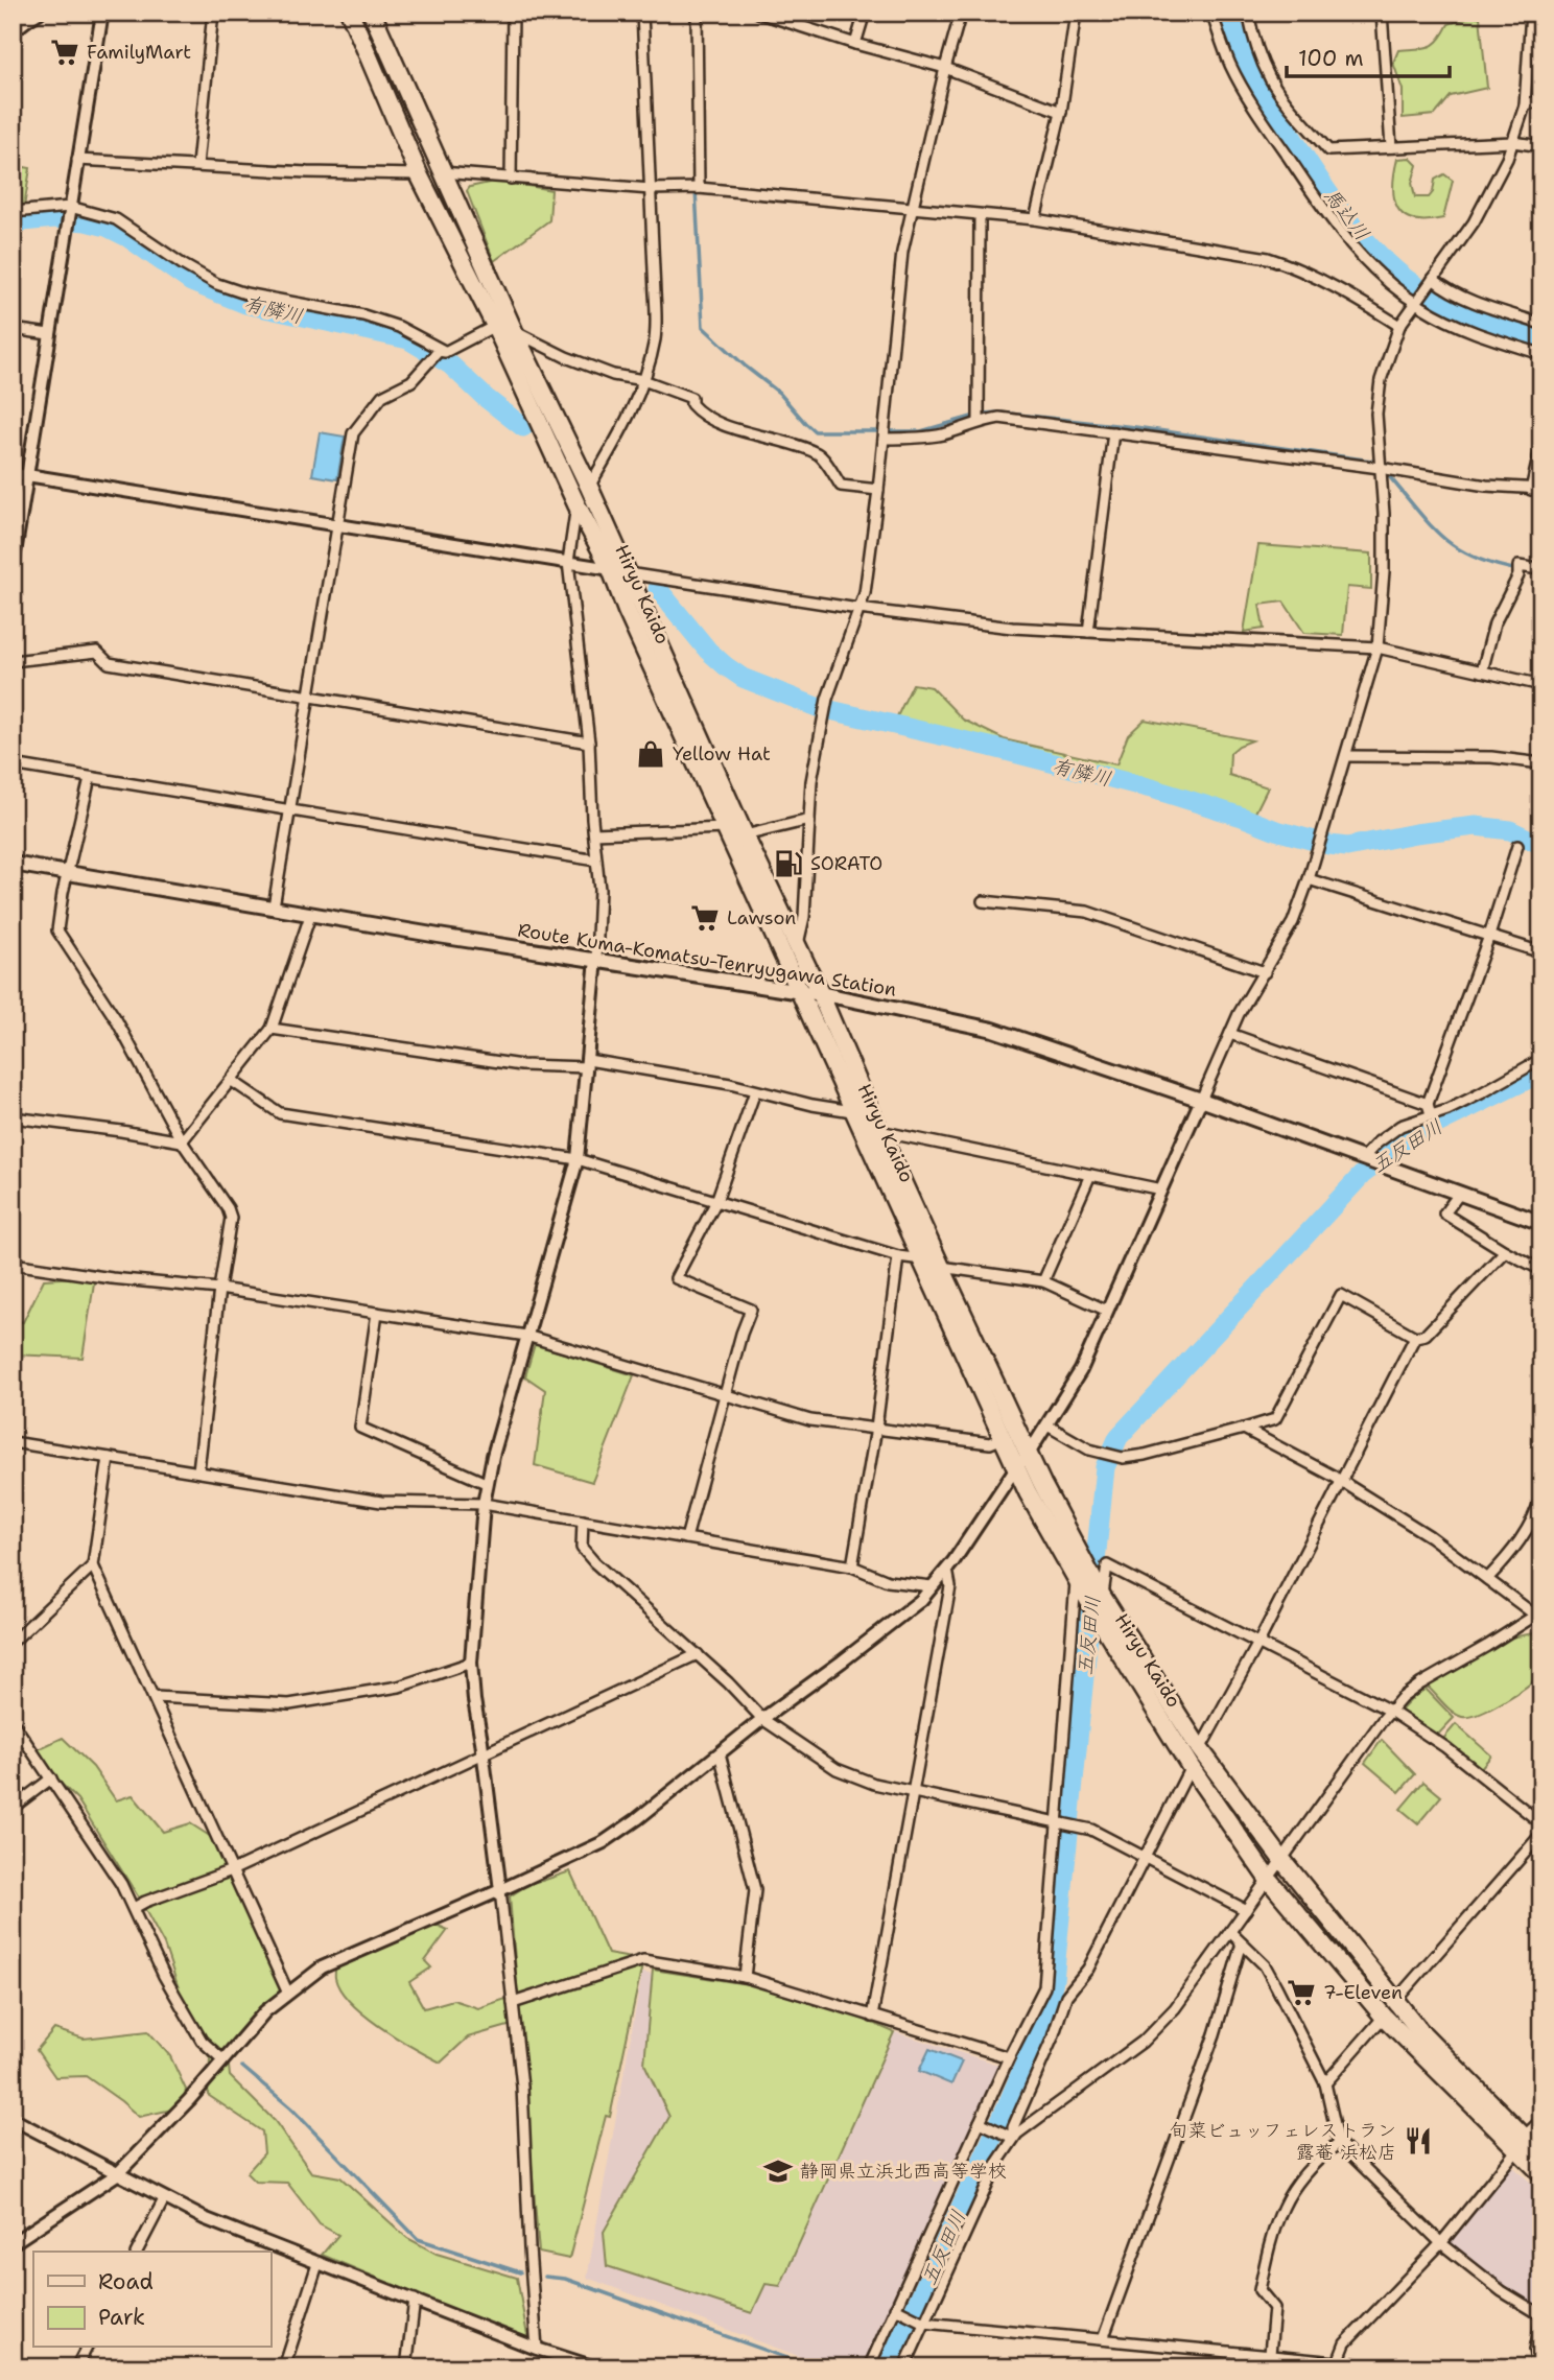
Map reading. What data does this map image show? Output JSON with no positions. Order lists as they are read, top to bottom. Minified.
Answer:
{"streets":{"highway":["Hiryu Kaido"],"main road":["Route Kuma-Komatsu-Tenryugawa Station"]},"crossings":[["Hiryu Kaido","Route Kuma-Komatsu-Tenryugawa Station"]],"water":["馬込川","有隣川","五反田川"],"places":{"supermarket":["FamilyMart","Lawson","7-Eleven"],"shop":["Yellow Hat"],"fuel station":["SORATO"],"restaurant":["旬菜ビュッフェレストラン 露菴 浜松店"],"school or university":["静岡県立浜北西高等学校"]},"legend":["Road","Park"],"scale_bar":"100 m"}
